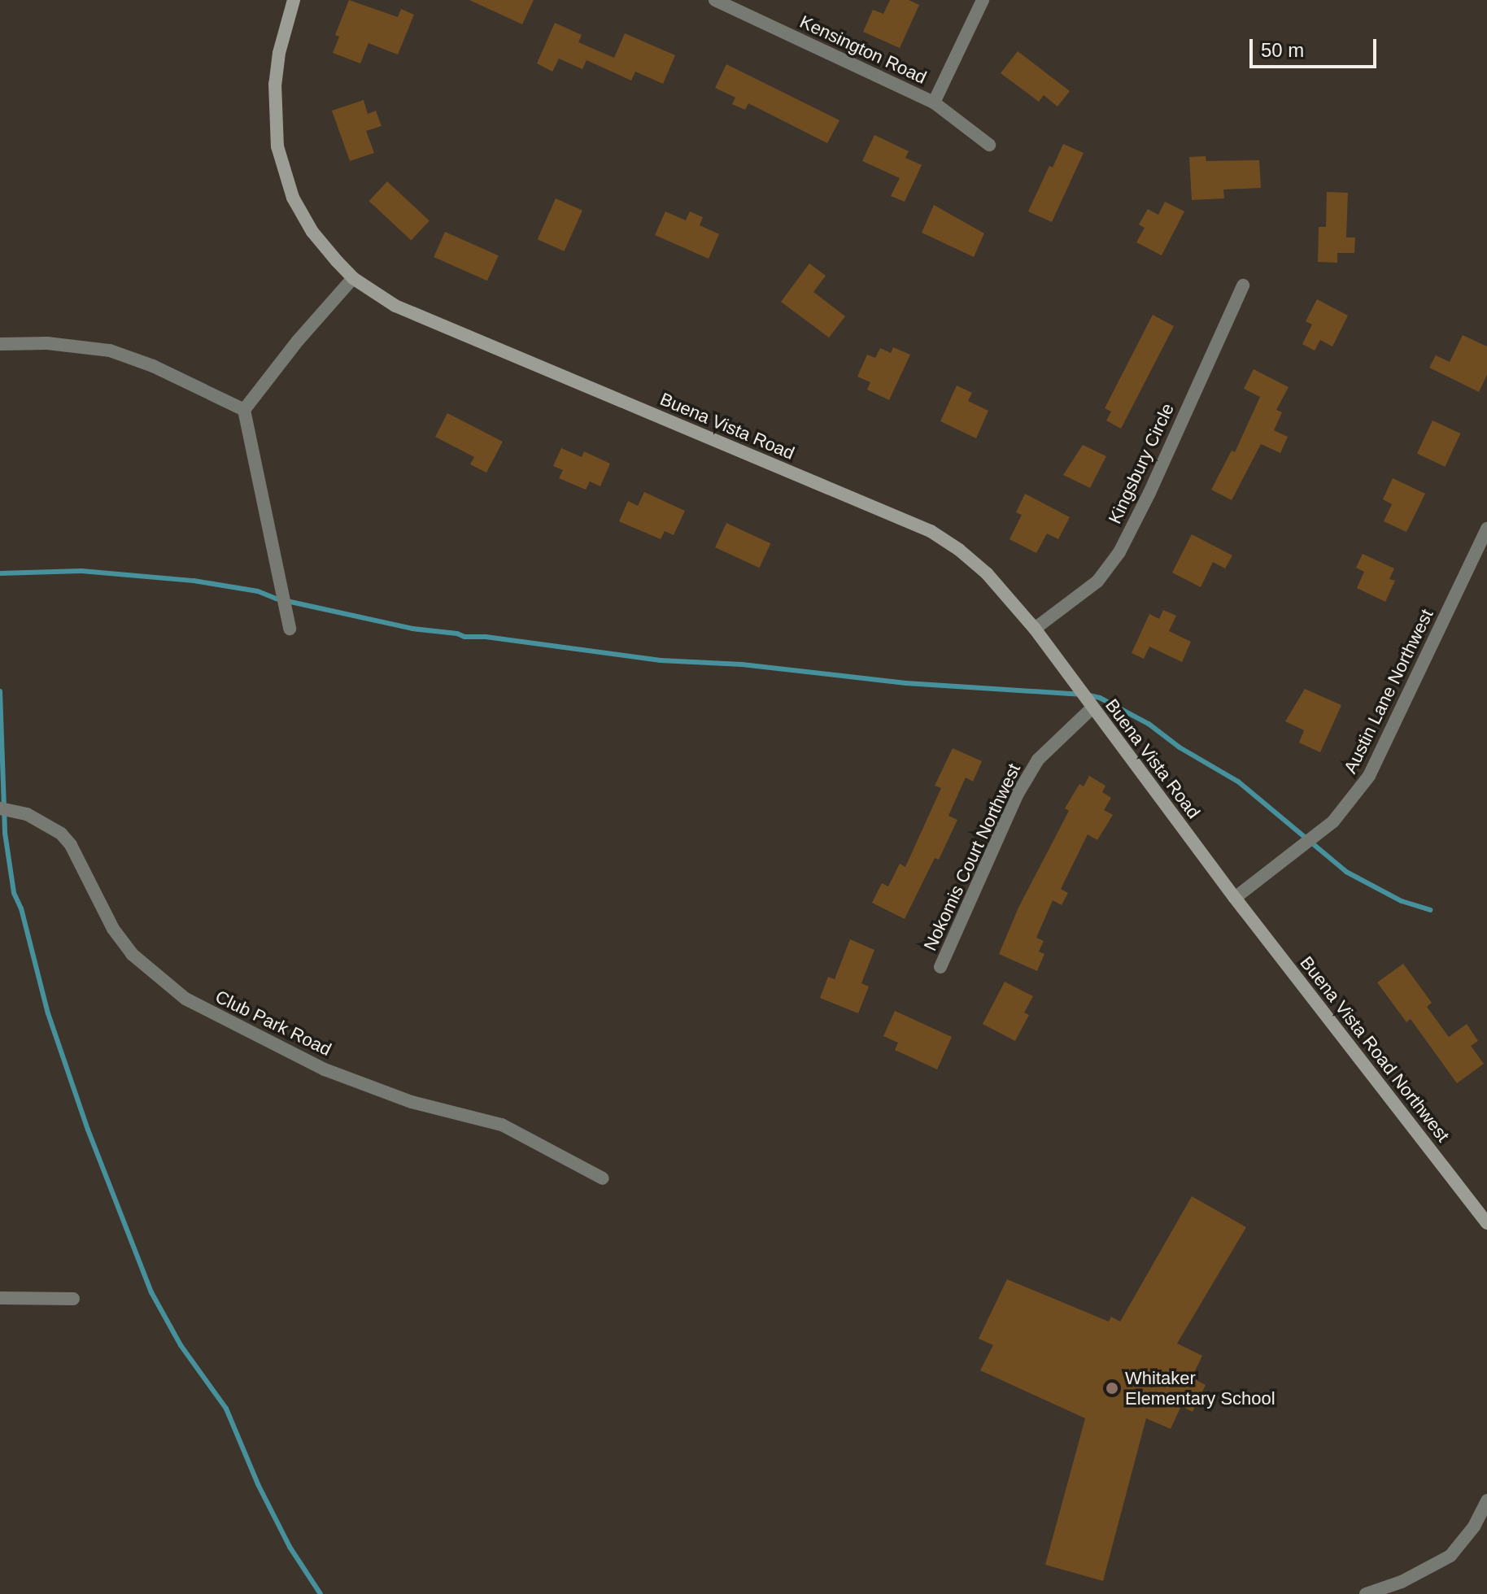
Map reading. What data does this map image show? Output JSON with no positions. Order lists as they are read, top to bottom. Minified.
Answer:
{"streets":{"street":["Kensington Road","Buena Vista Road","Kingsbury Circle","Austin Lane Northwest","Nokomis Court Northwest","Club Park Road","Buena Vista Road Northwest"]},"crossings":[["Buena Vista Road","Kingsbury Circle"],["Buena Vista Road","Austin Lane Northwest"],["Buena Vista Road","Nokomis Court Northwest"],["Buena Vista Road","Buena Vista Road Northwest"],["Austin Lane Northwest","Buena Vista Road Northwest"]],"places":["Whitaker Elementary School"],"scale_bar":"50 m"}
